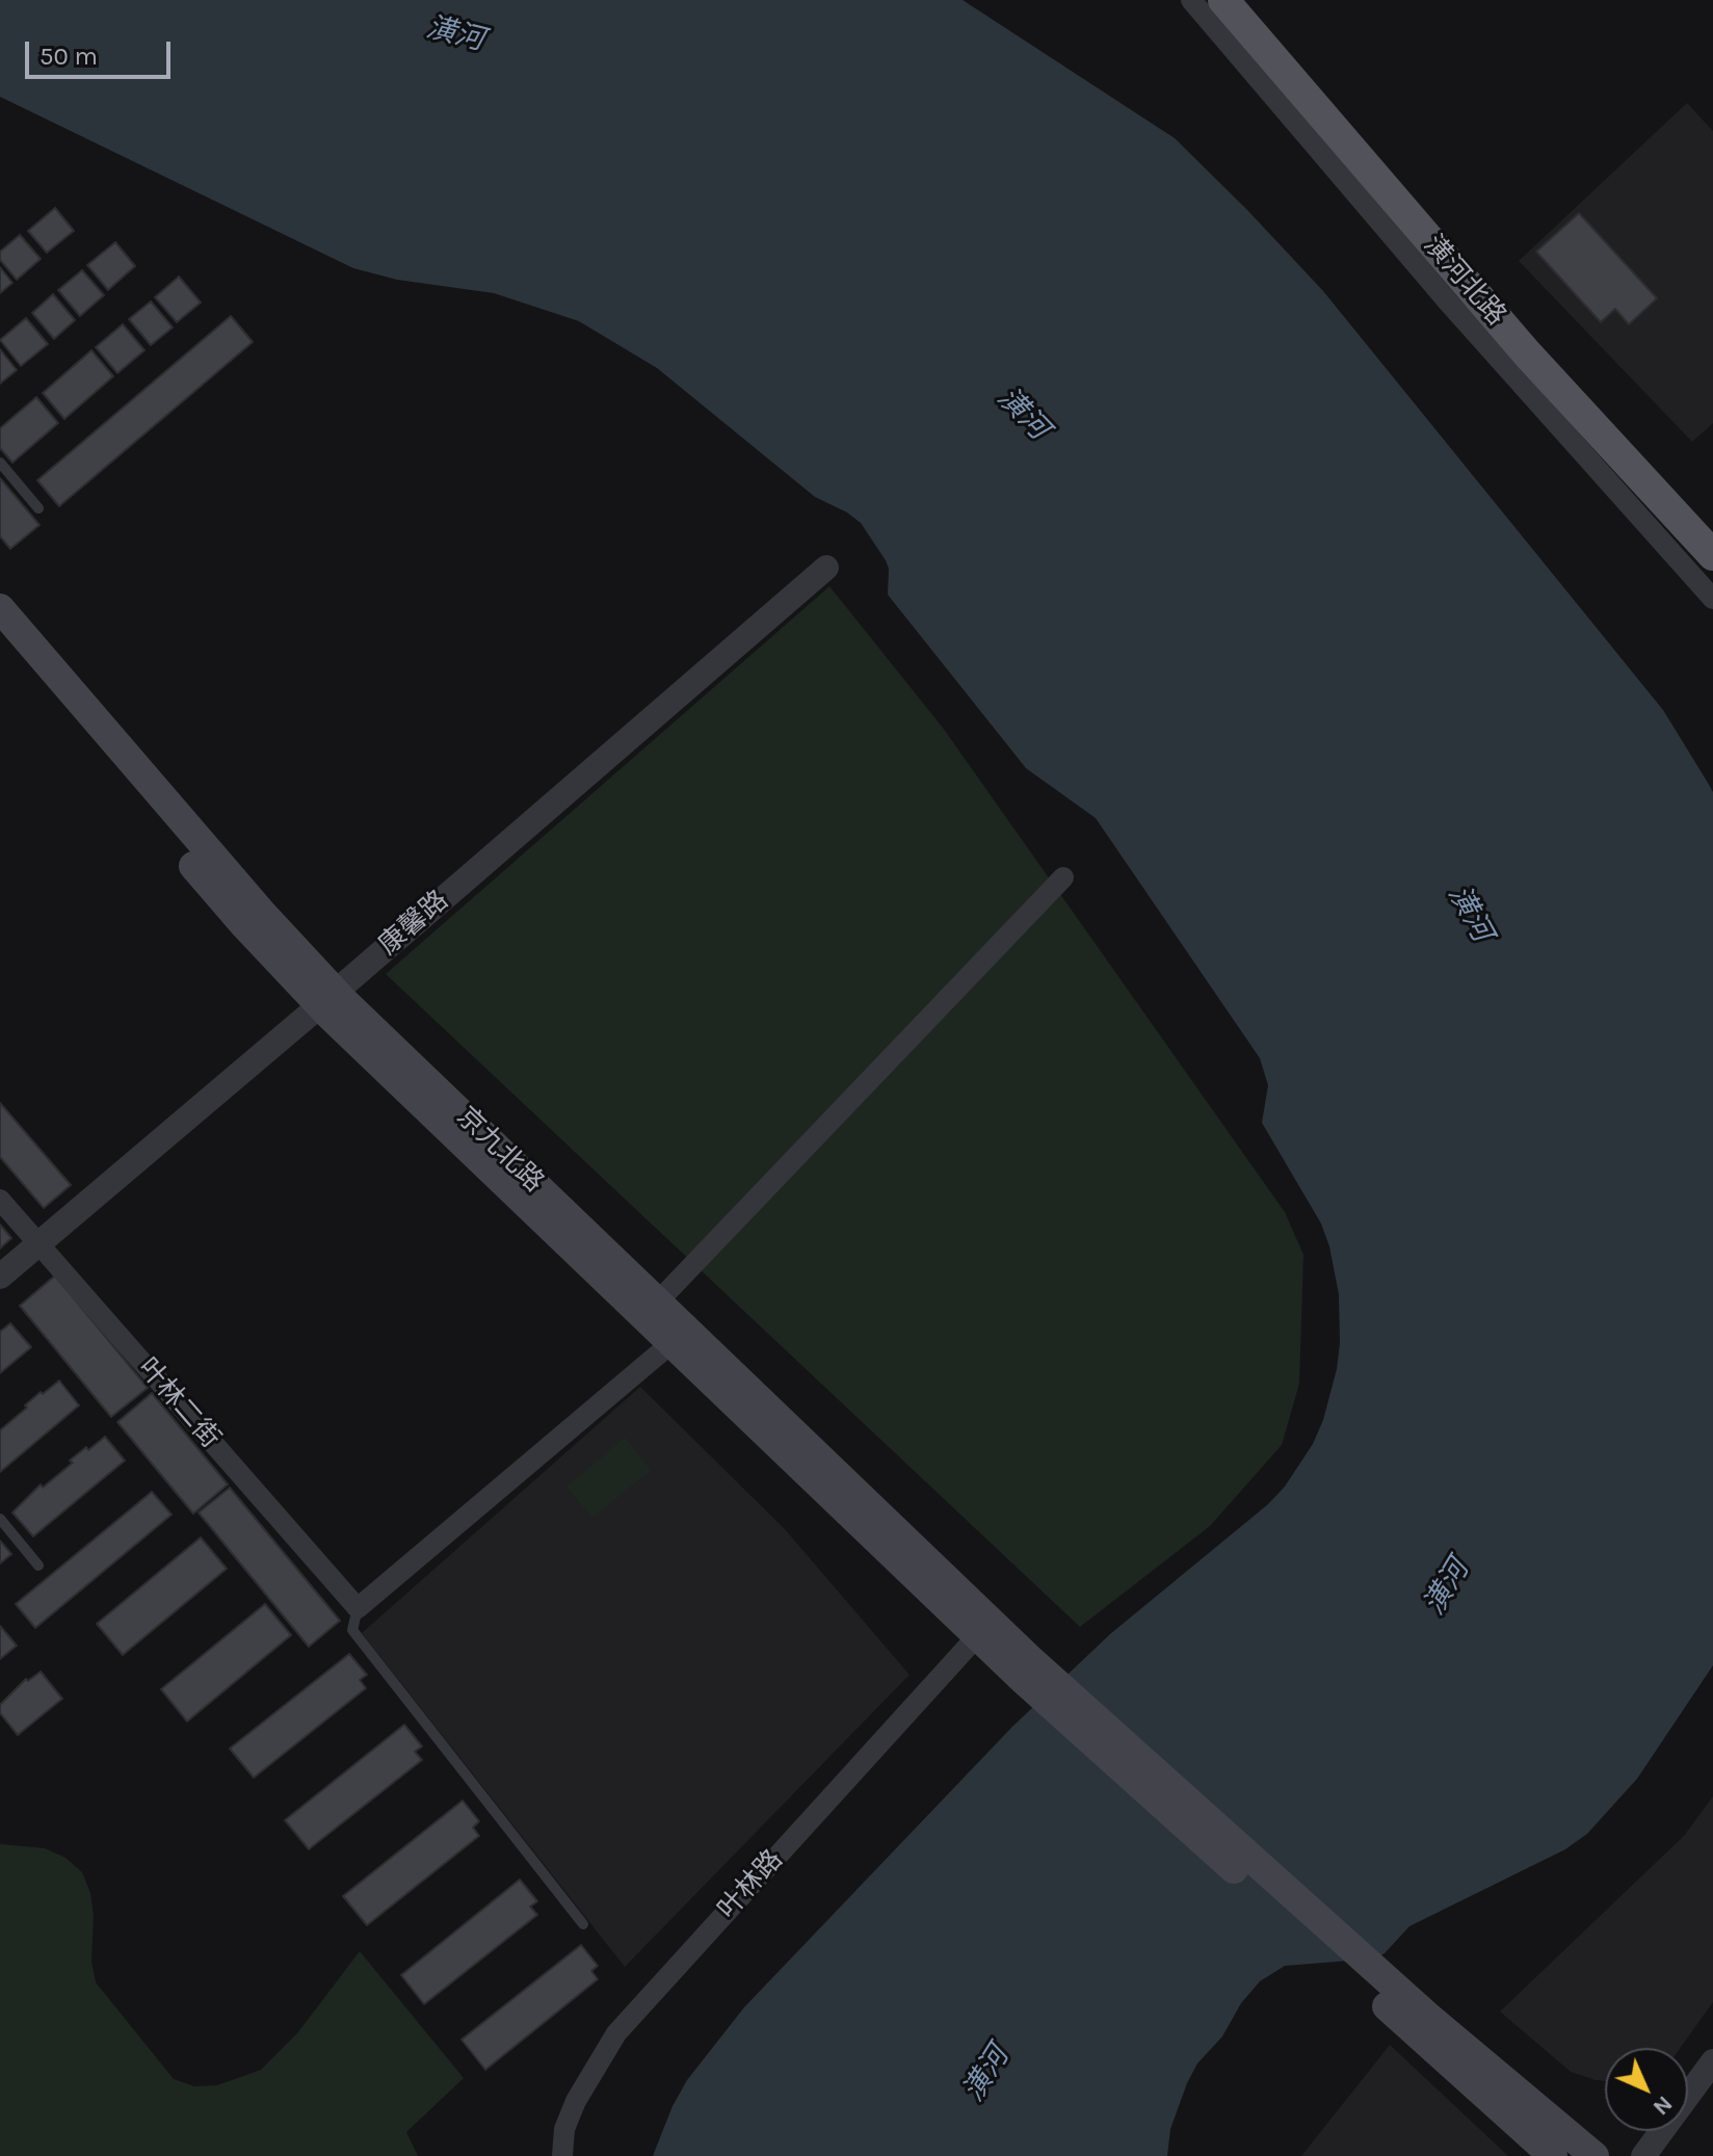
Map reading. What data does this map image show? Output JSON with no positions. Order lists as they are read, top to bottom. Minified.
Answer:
{"streets":{"main road":["潢河北路","京九北路"],"street":["康馨路","叶林二街","叶林路"]},"crossings":[["康馨路","京九北路"],["康馨路","叶林二街"],["京九北路","叶林路"]],"water":["潢河"],"scale_bar":"50 m","north":"bottom right"}
